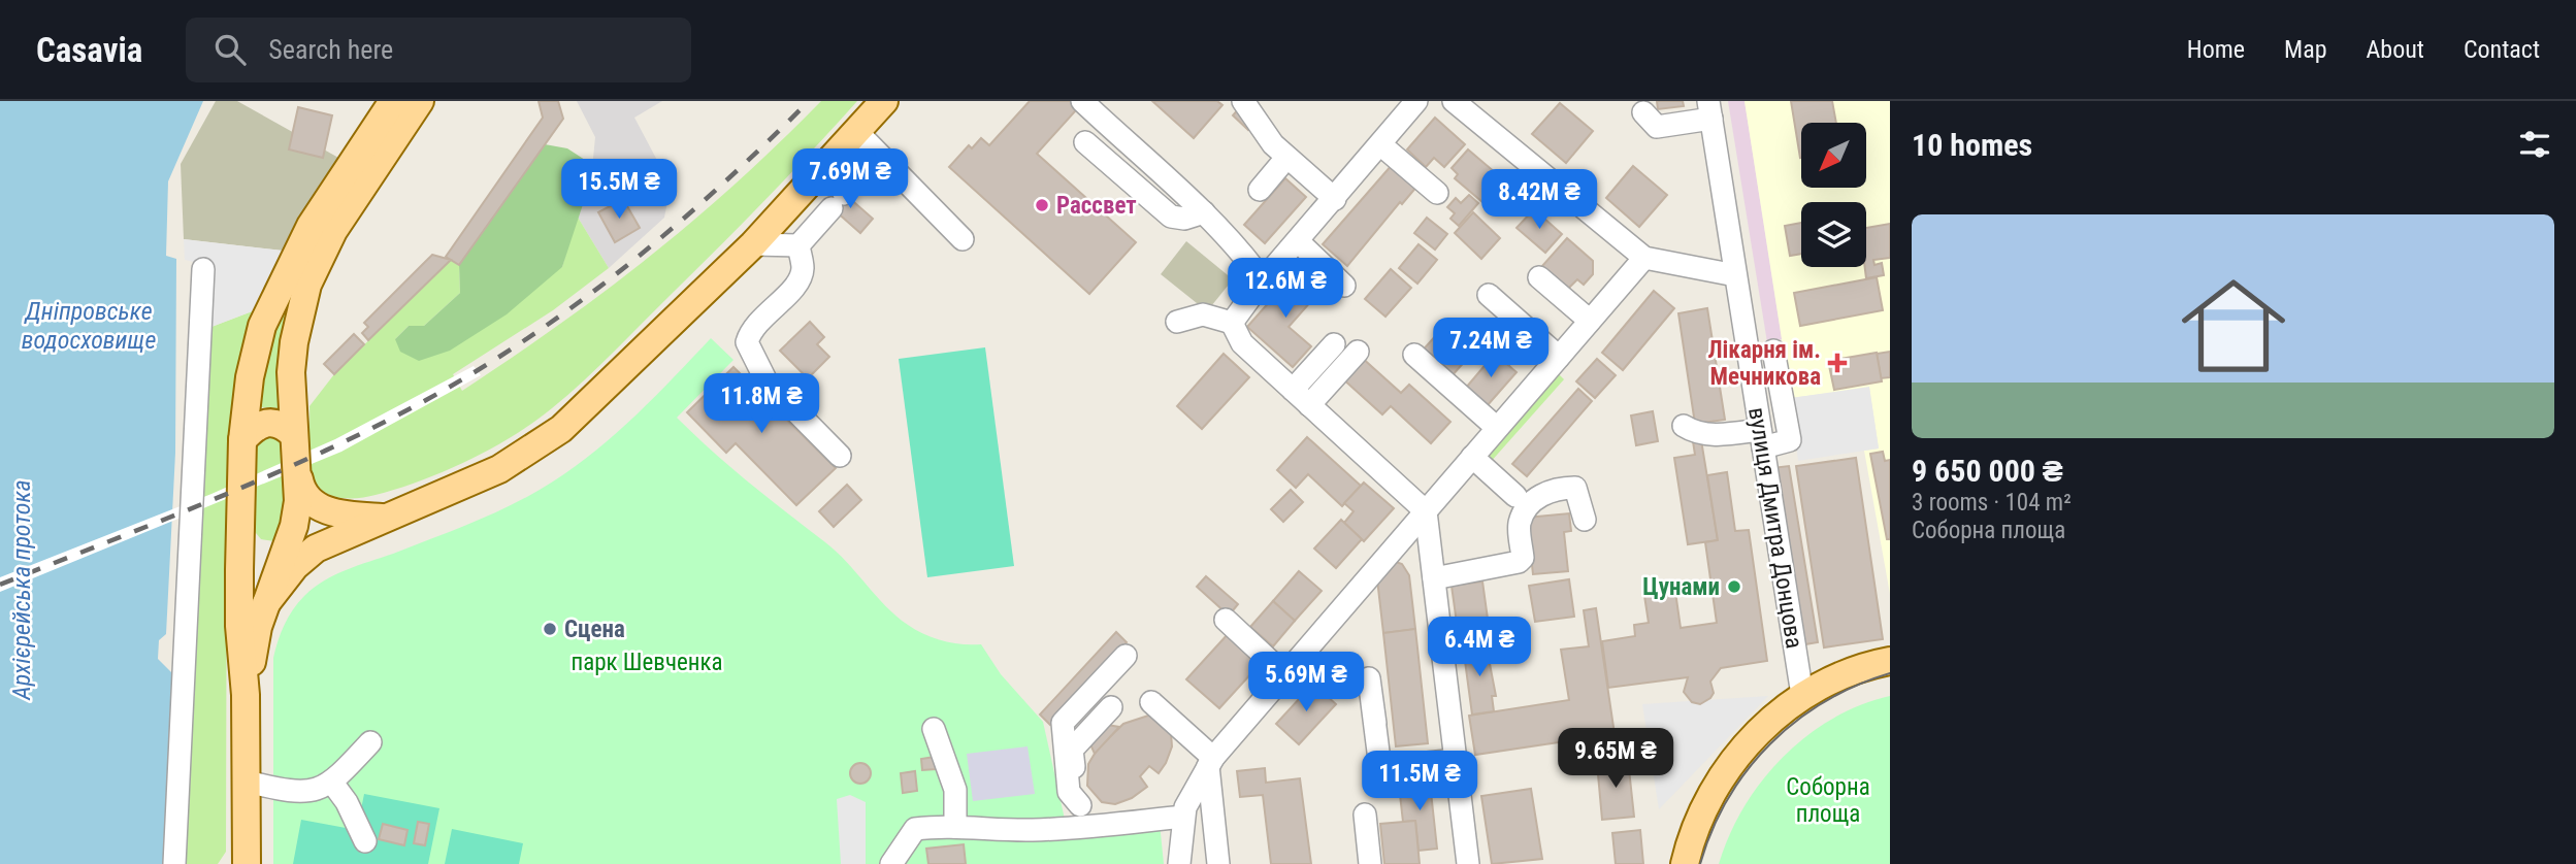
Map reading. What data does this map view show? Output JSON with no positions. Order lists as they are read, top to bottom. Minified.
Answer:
{"streets":{"street":["вулиця Дмитра Донцова"]},"water":["Дніпровське водосховище","Архієрейська протока"],"parks":["парк Шевченка","Соборна площа"],"places":{"other":["Рассвет","Цунами","Сцена"],"health":["Лікарня ім. Мечникова"]},"north":"bottom left","page":{"header":"Casavia","search":"Search here","nav":["Home","Map","About","Contact"],"heading":"10 homes","price":["7.69M ₴","15.5M ₴","8.42M ₴","12.6M ₴","7.24M ₴","11.8M ₴","6.4M ₴","5.69M ₴","9.65M ₴","11.5M ₴"],"list":[{"name":"9 650 000 ₴","note":"3 rooms · 104 m² · Соборна площа"}]}}
